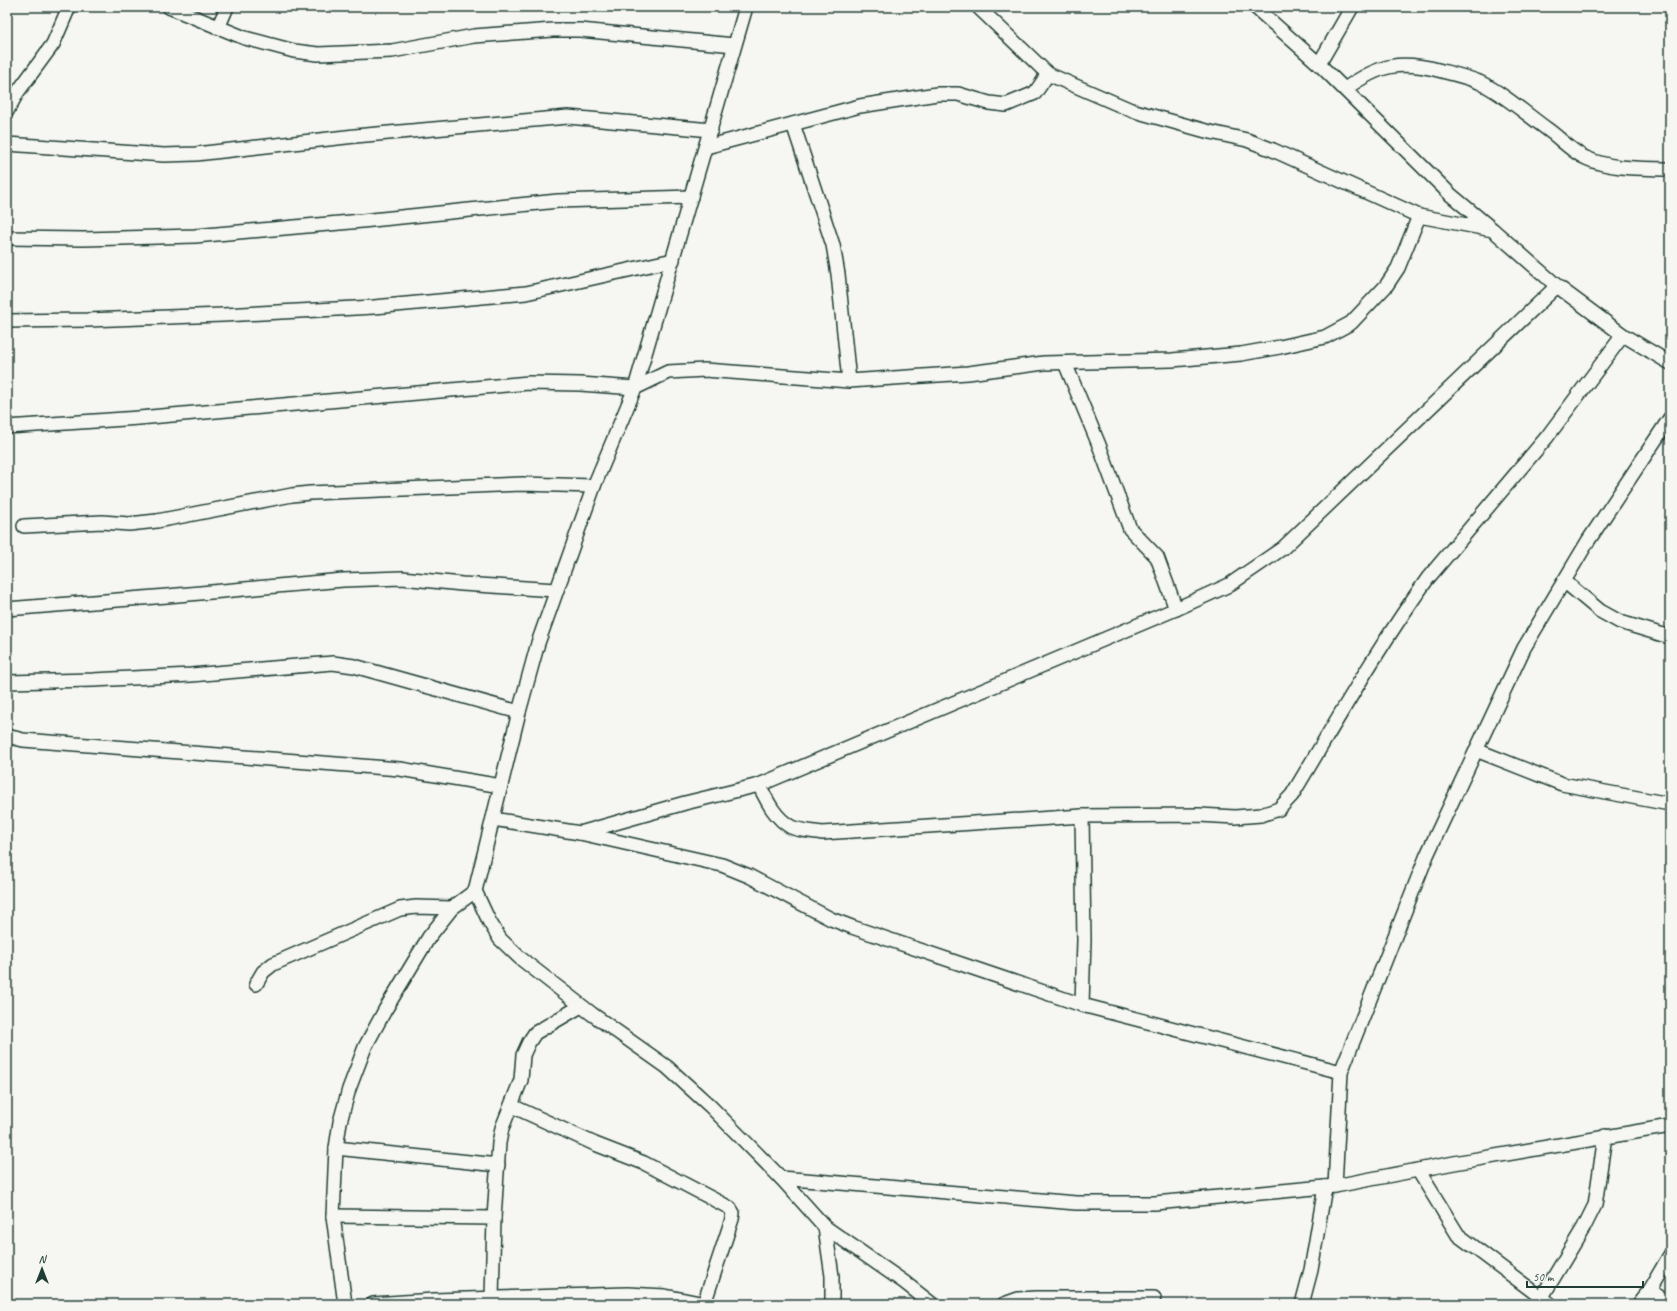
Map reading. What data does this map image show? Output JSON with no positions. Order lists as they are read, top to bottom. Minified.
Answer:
{"scale_bar":"50 m","north":"top"}
